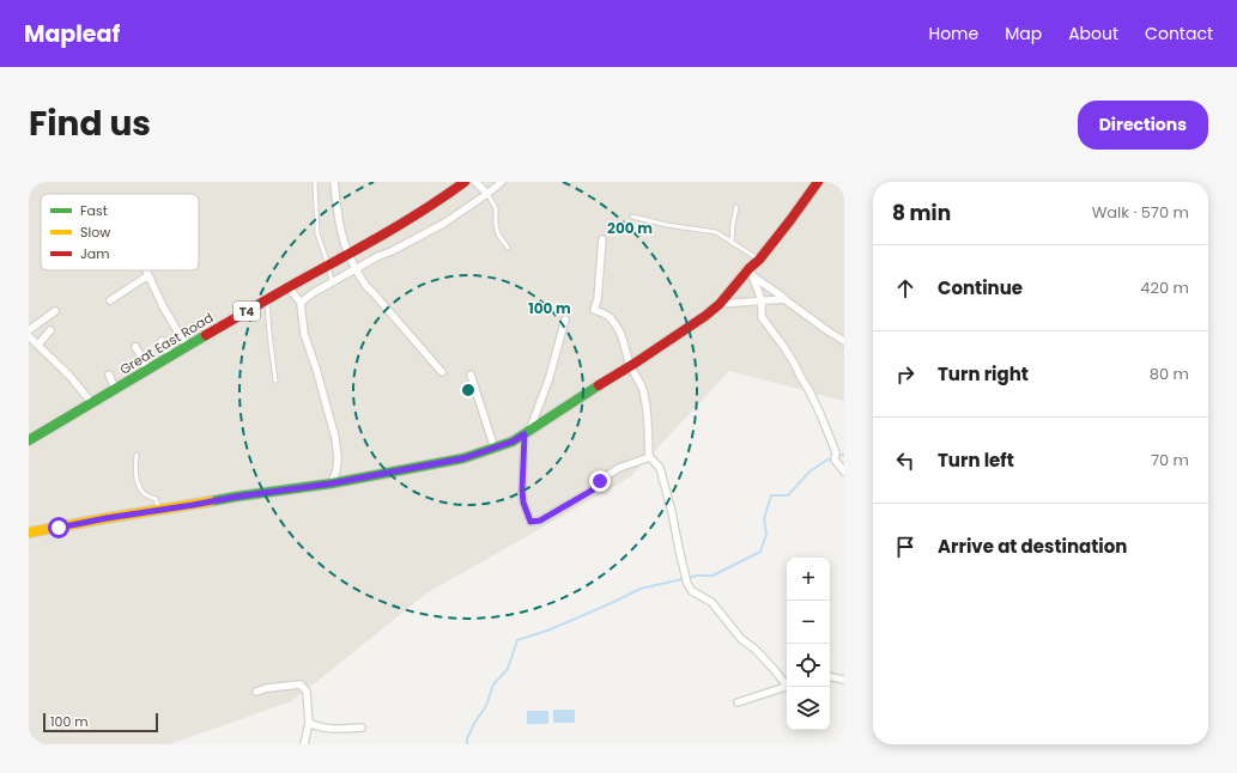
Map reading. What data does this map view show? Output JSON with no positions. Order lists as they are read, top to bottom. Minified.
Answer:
{"streets":{"main road":["T4","Great East Road"]},"legend":["Fast","Slow","Jam"],"scale_bar":"100 m","page":{"header":"Mapleaf","nav":["Home","Map","About","Contact"],"title":"Find us","buttons":"Directions","heading":["8 min","Walk · 570 m"],"list":[["Continue","420 m"],["Turn right","80 m"],["Turn left","70 m"],"Arrive at destination"],"map_buttons":["+","−"],"scale":"100 m"},"rings":["200 m","100 m"]}
